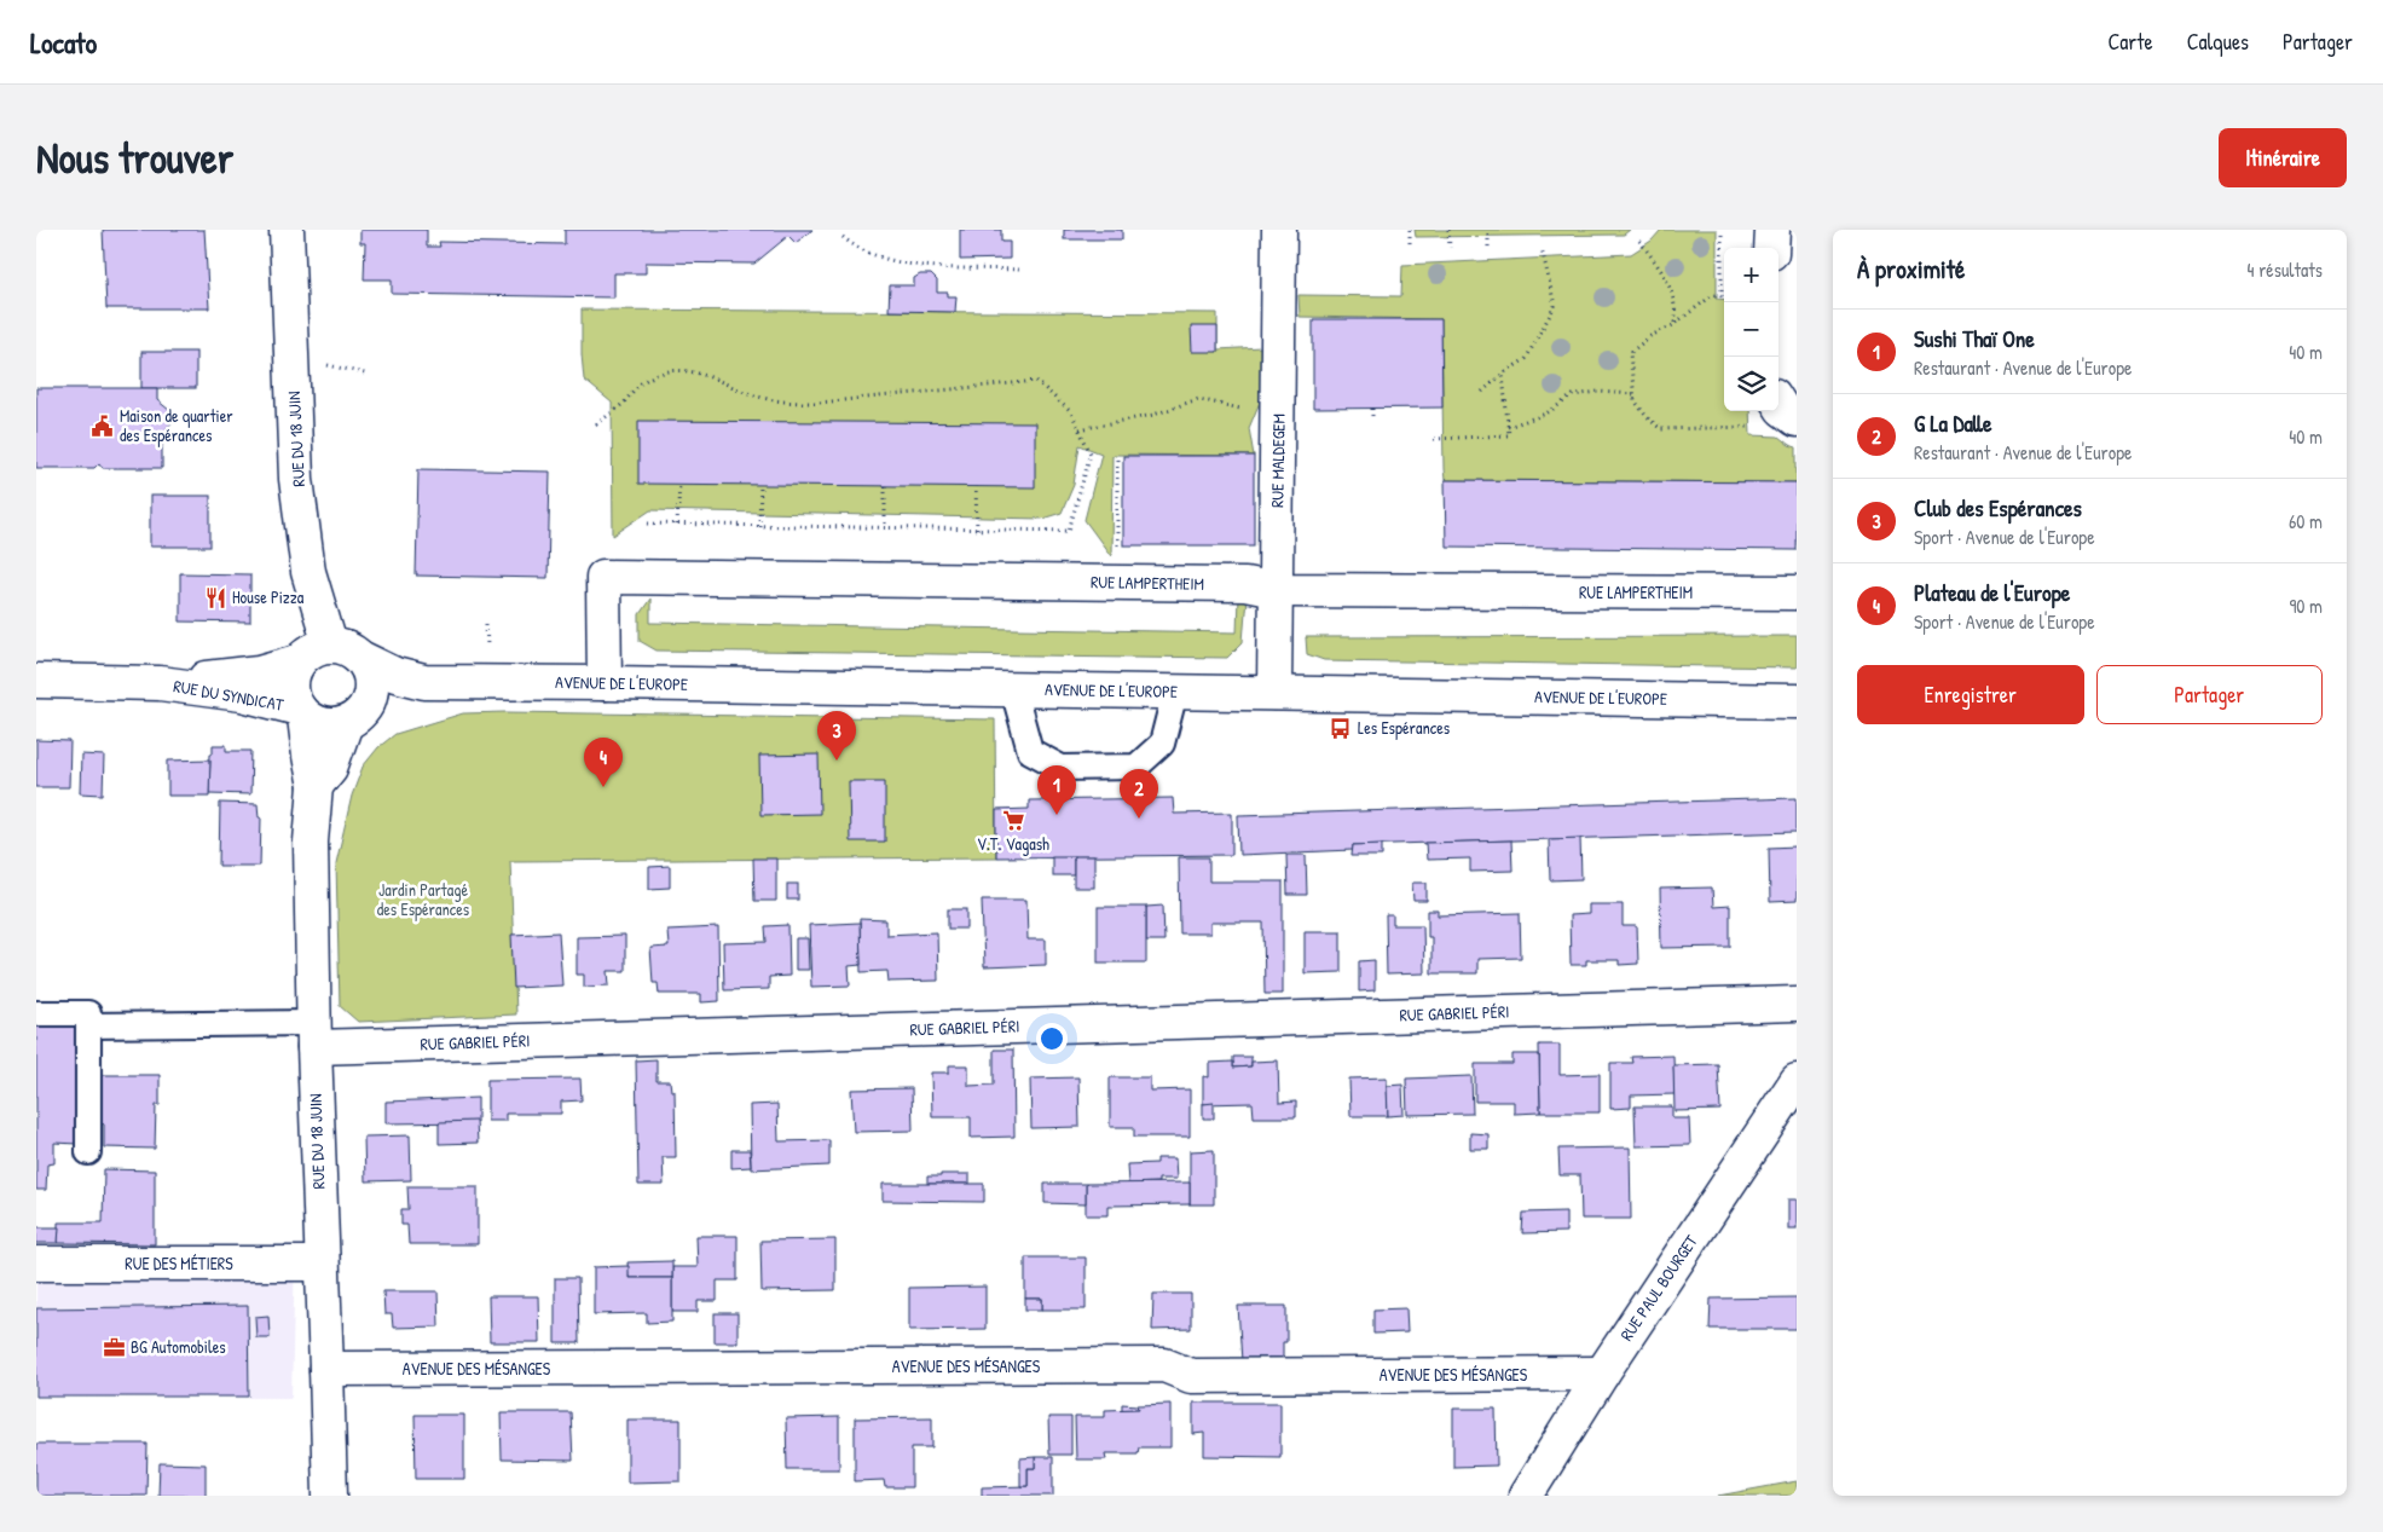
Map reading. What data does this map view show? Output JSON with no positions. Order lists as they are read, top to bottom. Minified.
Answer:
{"streets":{"street":["RUE DU 18 JUIN","RUE MALDEGEM","RUE LAMPERTHEIM","AVENUE DE L'EUROPE","RUE DU SYNDICAT","RUE GABRIEL PÉRI","RUE DES MÉTIERS","RUE PAUL BOURGET","AVENUE DES MÉSANGES"]},"crossings":[["RUE DU 18 JUIN","AVENUE DE L'EUROPE"],["RUE DU 18 JUIN","RUE DU SYNDICAT"],["RUE DU 18 JUIN","RUE GABRIEL PÉRI"],["RUE DU 18 JUIN","RUE DES MÉTIERS"],["RUE DU 18 JUIN","AVENUE DES MÉSANGES"],["RUE MALDEGEM","RUE LAMPERTHEIM"],["RUE MALDEGEM","AVENUE DE L'EUROPE"],["RUE LAMPERTHEIM","AVENUE DE L'EUROPE"],["AVENUE DE L'EUROPE","RUE DU SYNDICAT"],["RUE PAUL BOURGET","AVENUE DES MÉSANGES"]],"parks":["Jardin Partagé des Espérances"],"places":{"public building":["Maison de quartier des Espérances"],"restaurant":["House Pizza"],"bus stop":["Les Espérances"],"supermarket":["V.T. Vagash"],"office":["BG Automobiles"]},"page":{"header":"Locato","nav":["Carte","Calques","Partager"],"buttons":["Itinéraire",["Enregistrer","Partager"]],"title":"Nous trouver","heading":["À proximité","4 résultats"],"map_buttons":["+","−"],"list":[{"mark":"1","name":"Sushi Thaï One","note":"Restaurant · Avenue de l'Europe","value":"40 m"},{"mark":"2","name":"G La Dalle","note":"Restaurant · Avenue de l'Europe","value":"40 m"},{"mark":"3","name":"Club des Espérances","note":"Sport · Avenue de l'Europe","value":"60 m"},{"mark":"4","name":"Plateau de l'Europe","note":"Sport · Avenue de l'Europe","value":"90 m"}],"pins":["3","4","1","2"]}}
